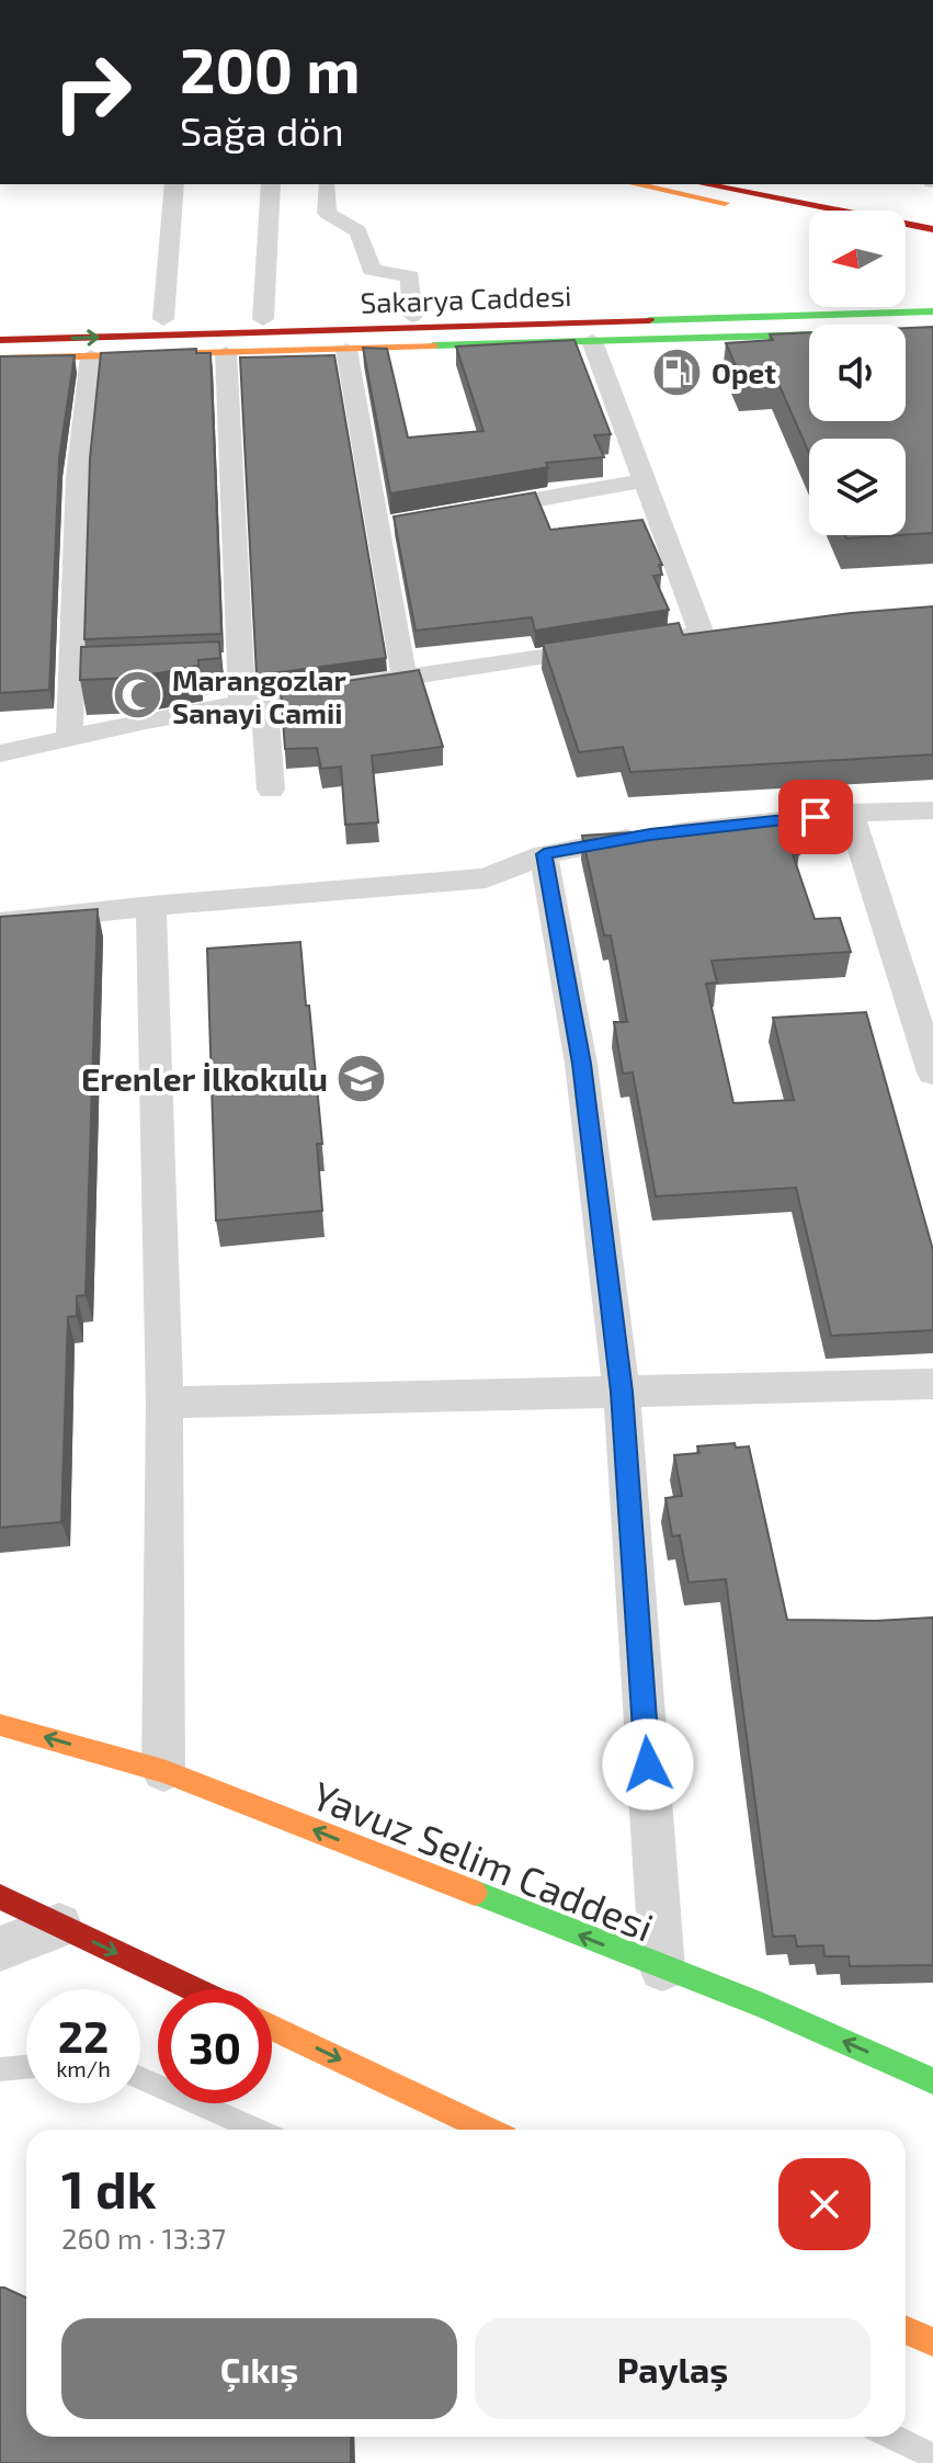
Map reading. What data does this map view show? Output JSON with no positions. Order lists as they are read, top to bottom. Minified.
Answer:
{"streets":{"main road":["Sakarya Caddesi","Yavuz Selim Caddesi"]},"one_way":["Yavuz Selim Caddesi"],"places":{"fuel station":["Opet"],"mosque":["Marangozlar Sanayi Camii"],"school or university":["Erenler İlkokulu"]},"north":"left","page":{"turn":["200 m","Sağa dön"],"speed":"22 km/h","limit":"30","heading":["1 dk","260 m · 13:37"],"buttons":["Çıkış","Paylaş"]}}
